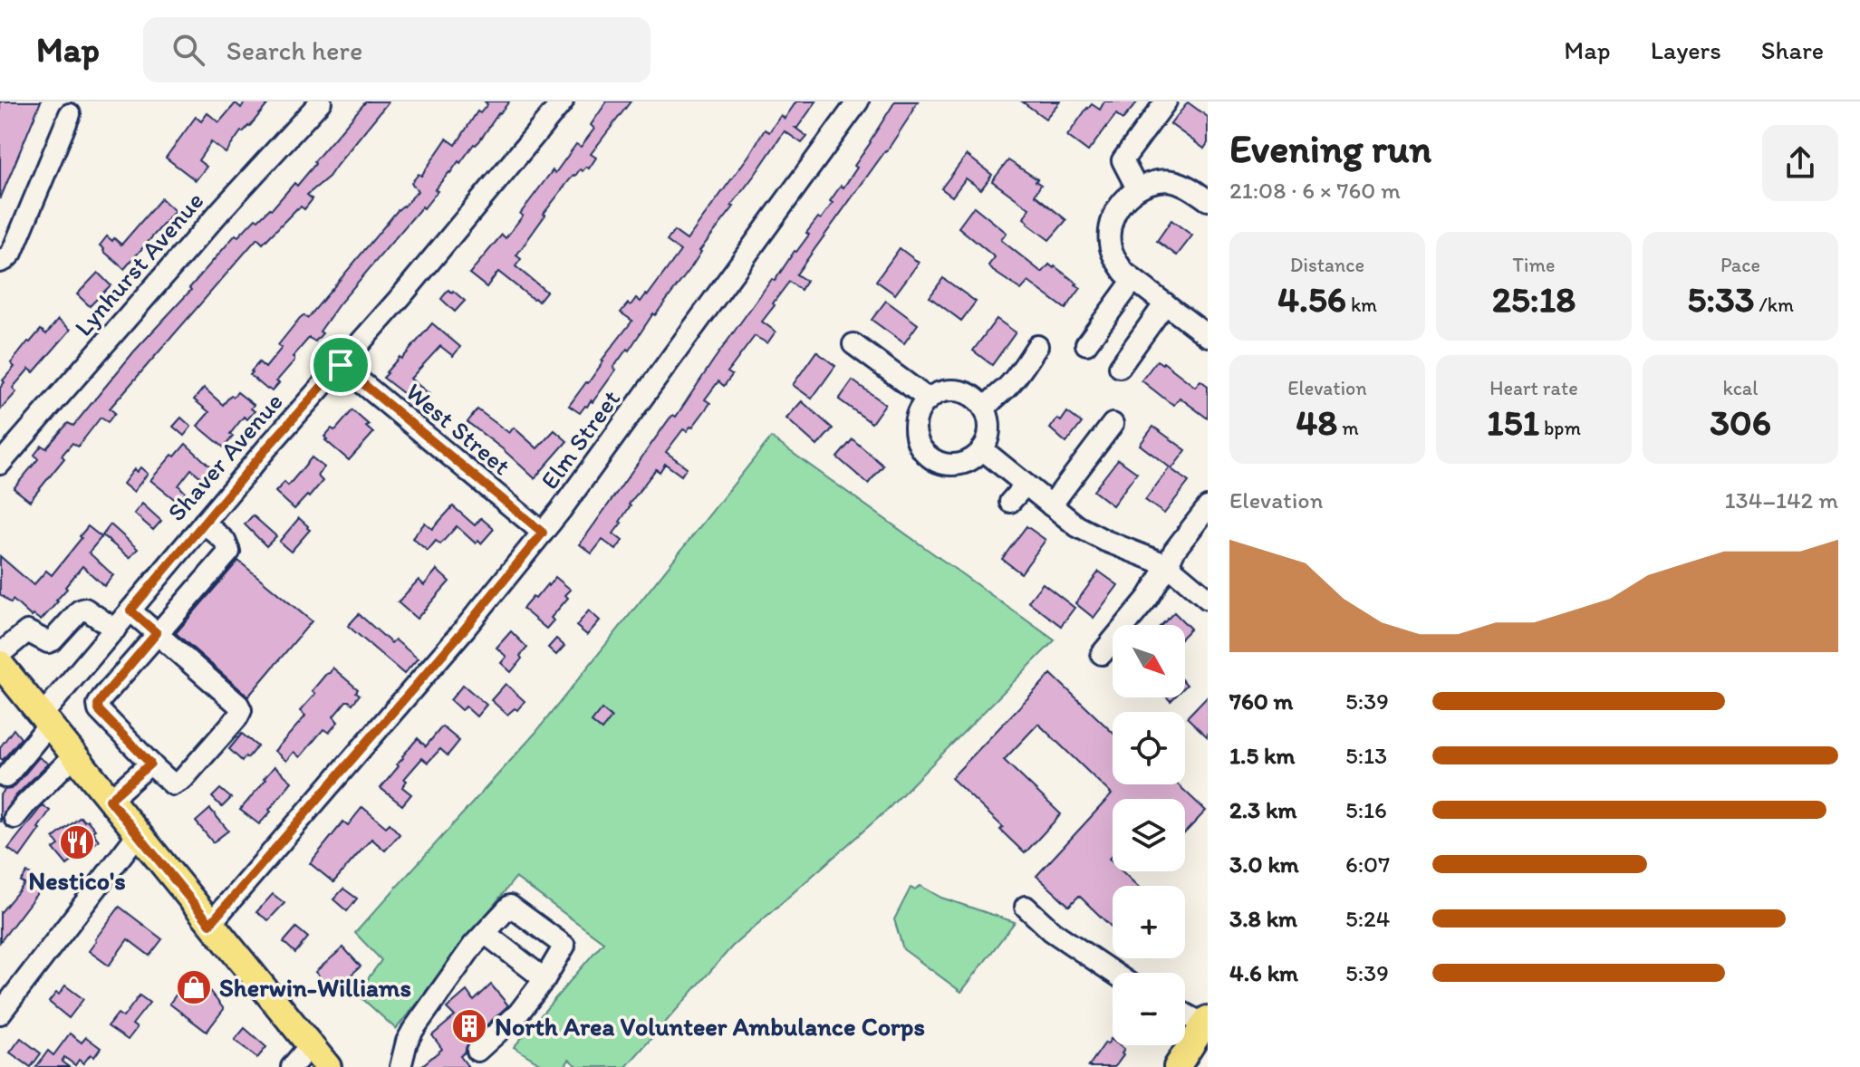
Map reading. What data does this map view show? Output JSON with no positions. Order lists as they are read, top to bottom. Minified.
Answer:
{"streets":{"street":["Lynhurst Avenue","West Street","Elm Street","Shaver Avenue"]},"crossings":[["West Street","Elm Street"],["West Street","Shaver Avenue"]],"places":{"restaurant":["Nestico's"],"shop":["Sherwin-Williams"],"building":["North Area Volunteer Ambulance Corps"]},"north":"bottom right","page":{"header":"Map","search":"Search here","nav":["Map","Layers","Share"],"heading":["Evening run","21:08 · 6 × 760 m"],"stats":[["Distance","4.56 km"],["Time","25:18"],["Pace","5:33 /km"],["Elevation","48 m"],["Heart rate","151 bpm"],["kcal","306"]],"chart":["Elevation","134–142 m"],"map_buttons":["+","−"],"list":[{"name":"760 m","note":"5:39"},{"name":"1.5 km","note":"5:13"},{"name":"2.3 km","note":"5:16"},{"name":"3.0 km","note":"6:07"},{"name":"3.8 km","note":"5:24"},{"name":"4.6 km","note":"5:39"}]}}
